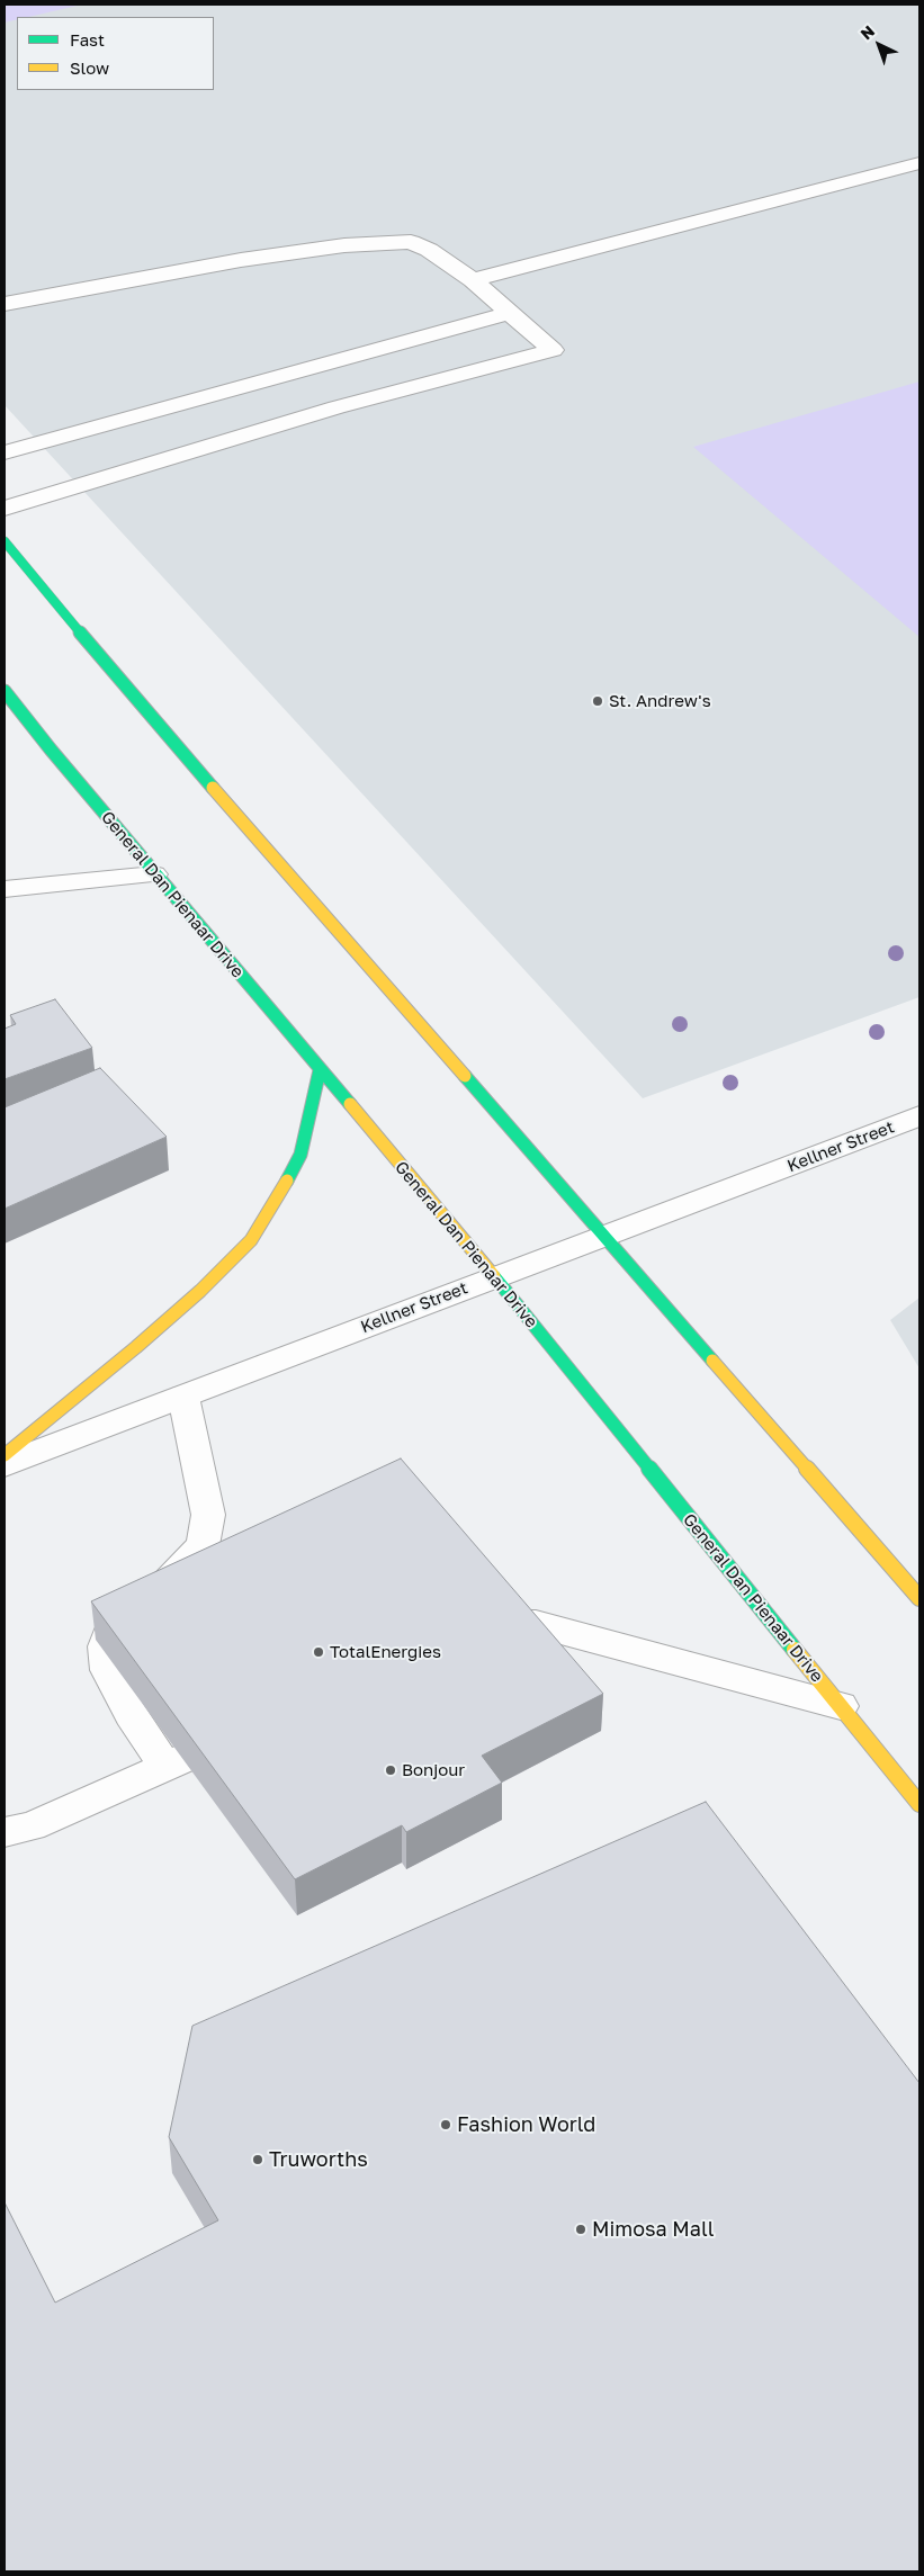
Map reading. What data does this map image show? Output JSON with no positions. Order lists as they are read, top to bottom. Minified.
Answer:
{"streets":{"street":["General Dan Pienaar Drive","Kellner Street"]},"crossings":[["General Dan Pienaar Drive","Kellner Street"]],"places":["St. Andrew's","TotalEnergies","Bonjour","Fashion World","Truworths","Mimosa Mall"],"legend":["Fast","Slow"],"north":"top left"}
